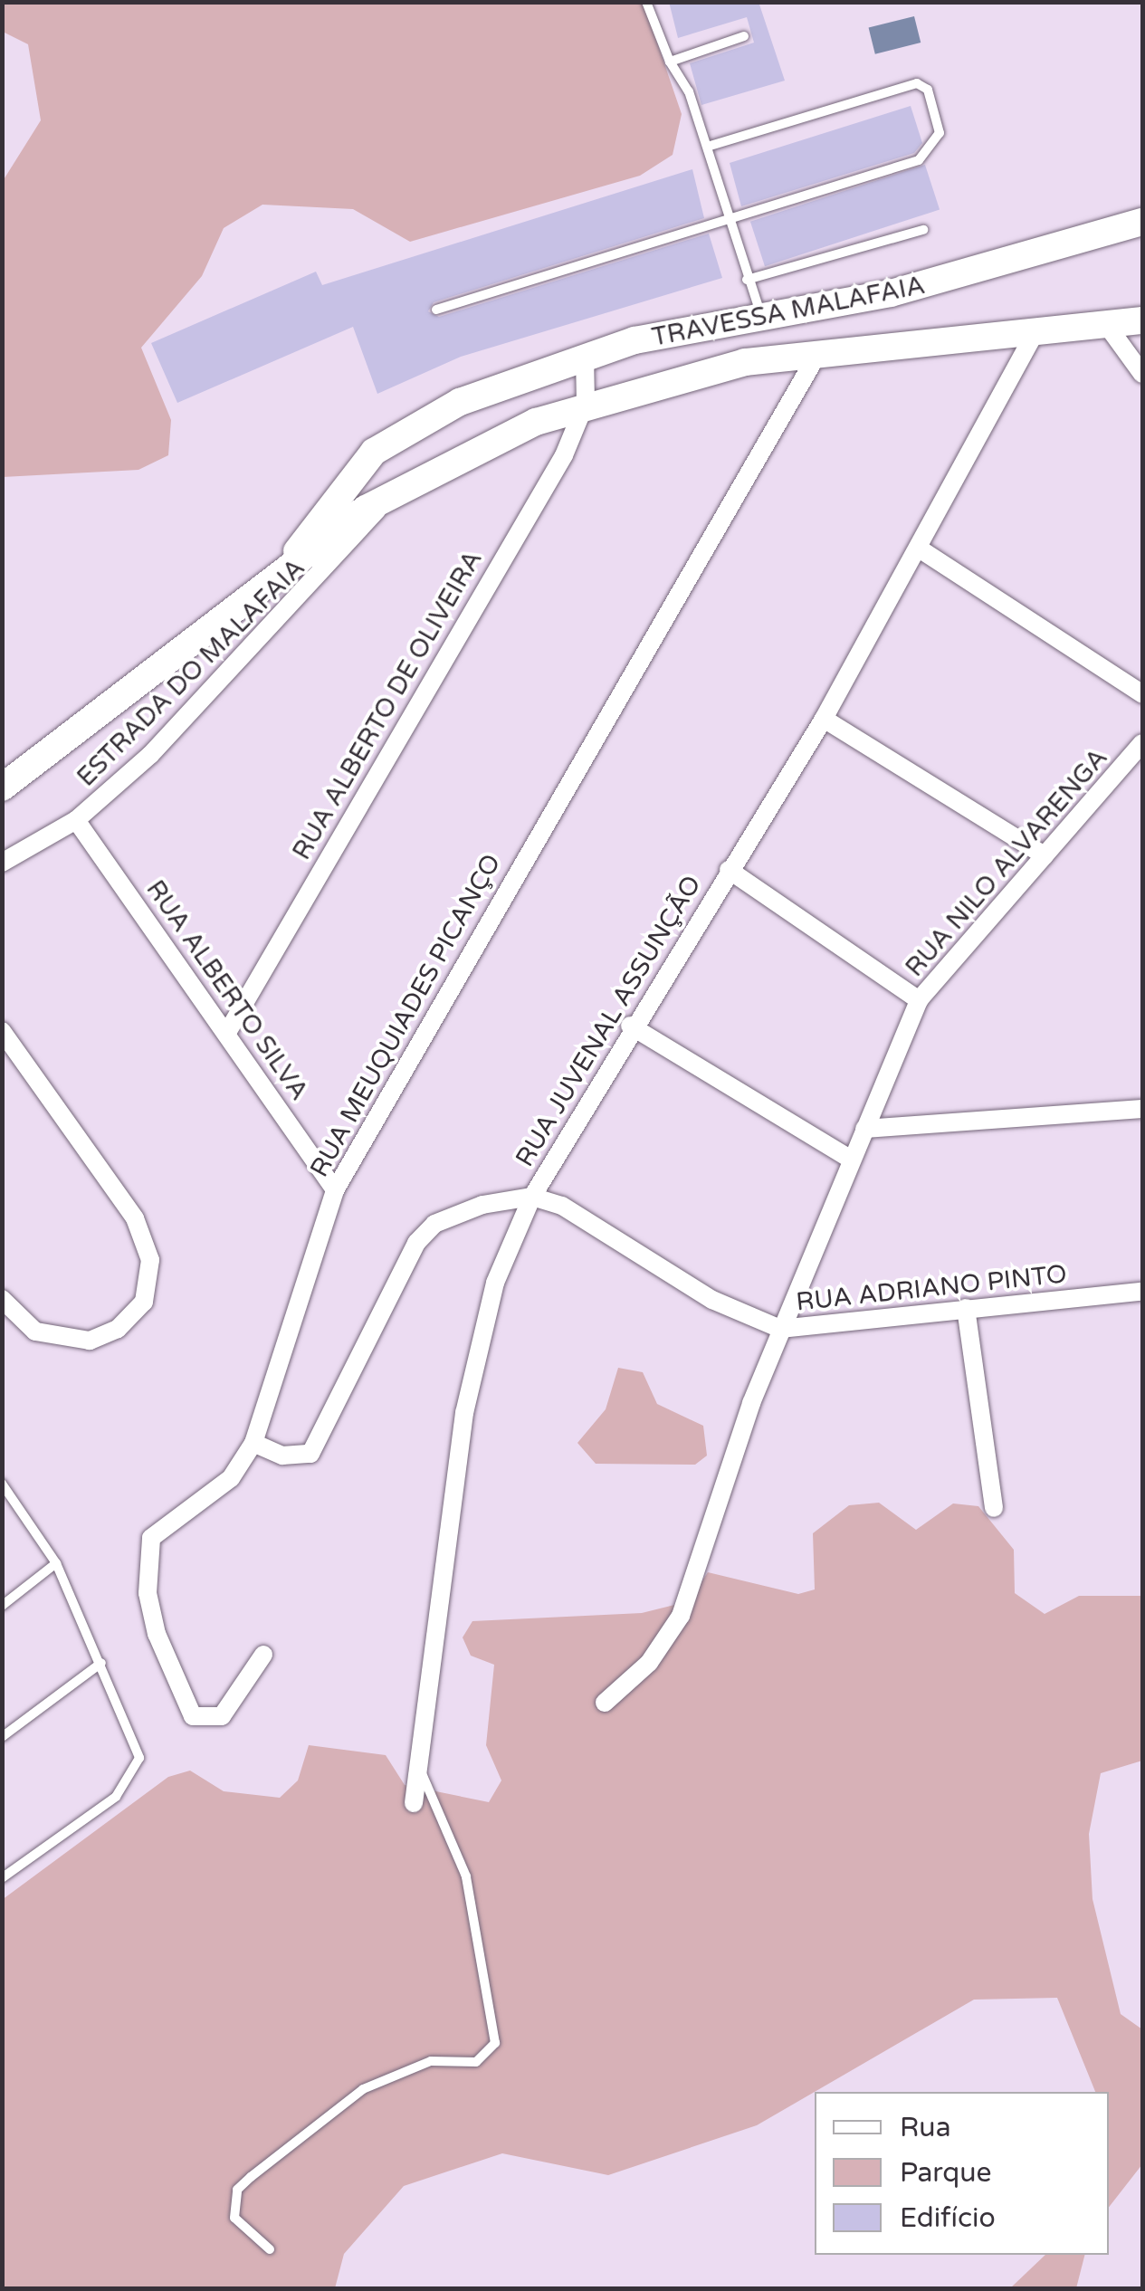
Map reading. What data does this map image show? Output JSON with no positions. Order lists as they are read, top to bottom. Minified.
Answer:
{"streets":{"main road":["TRAVESSA MALAFAIA"],"street":["ESTRADA DO MALAFAIA","RUA ALBERTO DE OLIVEIRA","RUA NILO ALVARENGA","RUA ALBERTO SILVA","RUA MEUQUIADES PICANÇO","RUA JUVENAL ASSUNÇÃO","RUA ADRIANO PINTO"]},"crossings":[["ESTRADA DO MALAFAIA","RUA ALBERTO SILVA"],["RUA ALBERTO DE OLIVEIRA","RUA ALBERTO SILVA"],["RUA NILO ALVARENGA","RUA ADRIANO PINTO"],["RUA ALBERTO SILVA","RUA MEUQUIADES PICANÇO"],["RUA JUVENAL ASSUNÇÃO","RUA ADRIANO PINTO"]],"legend":["Rua","Parque","Edifício"]}
